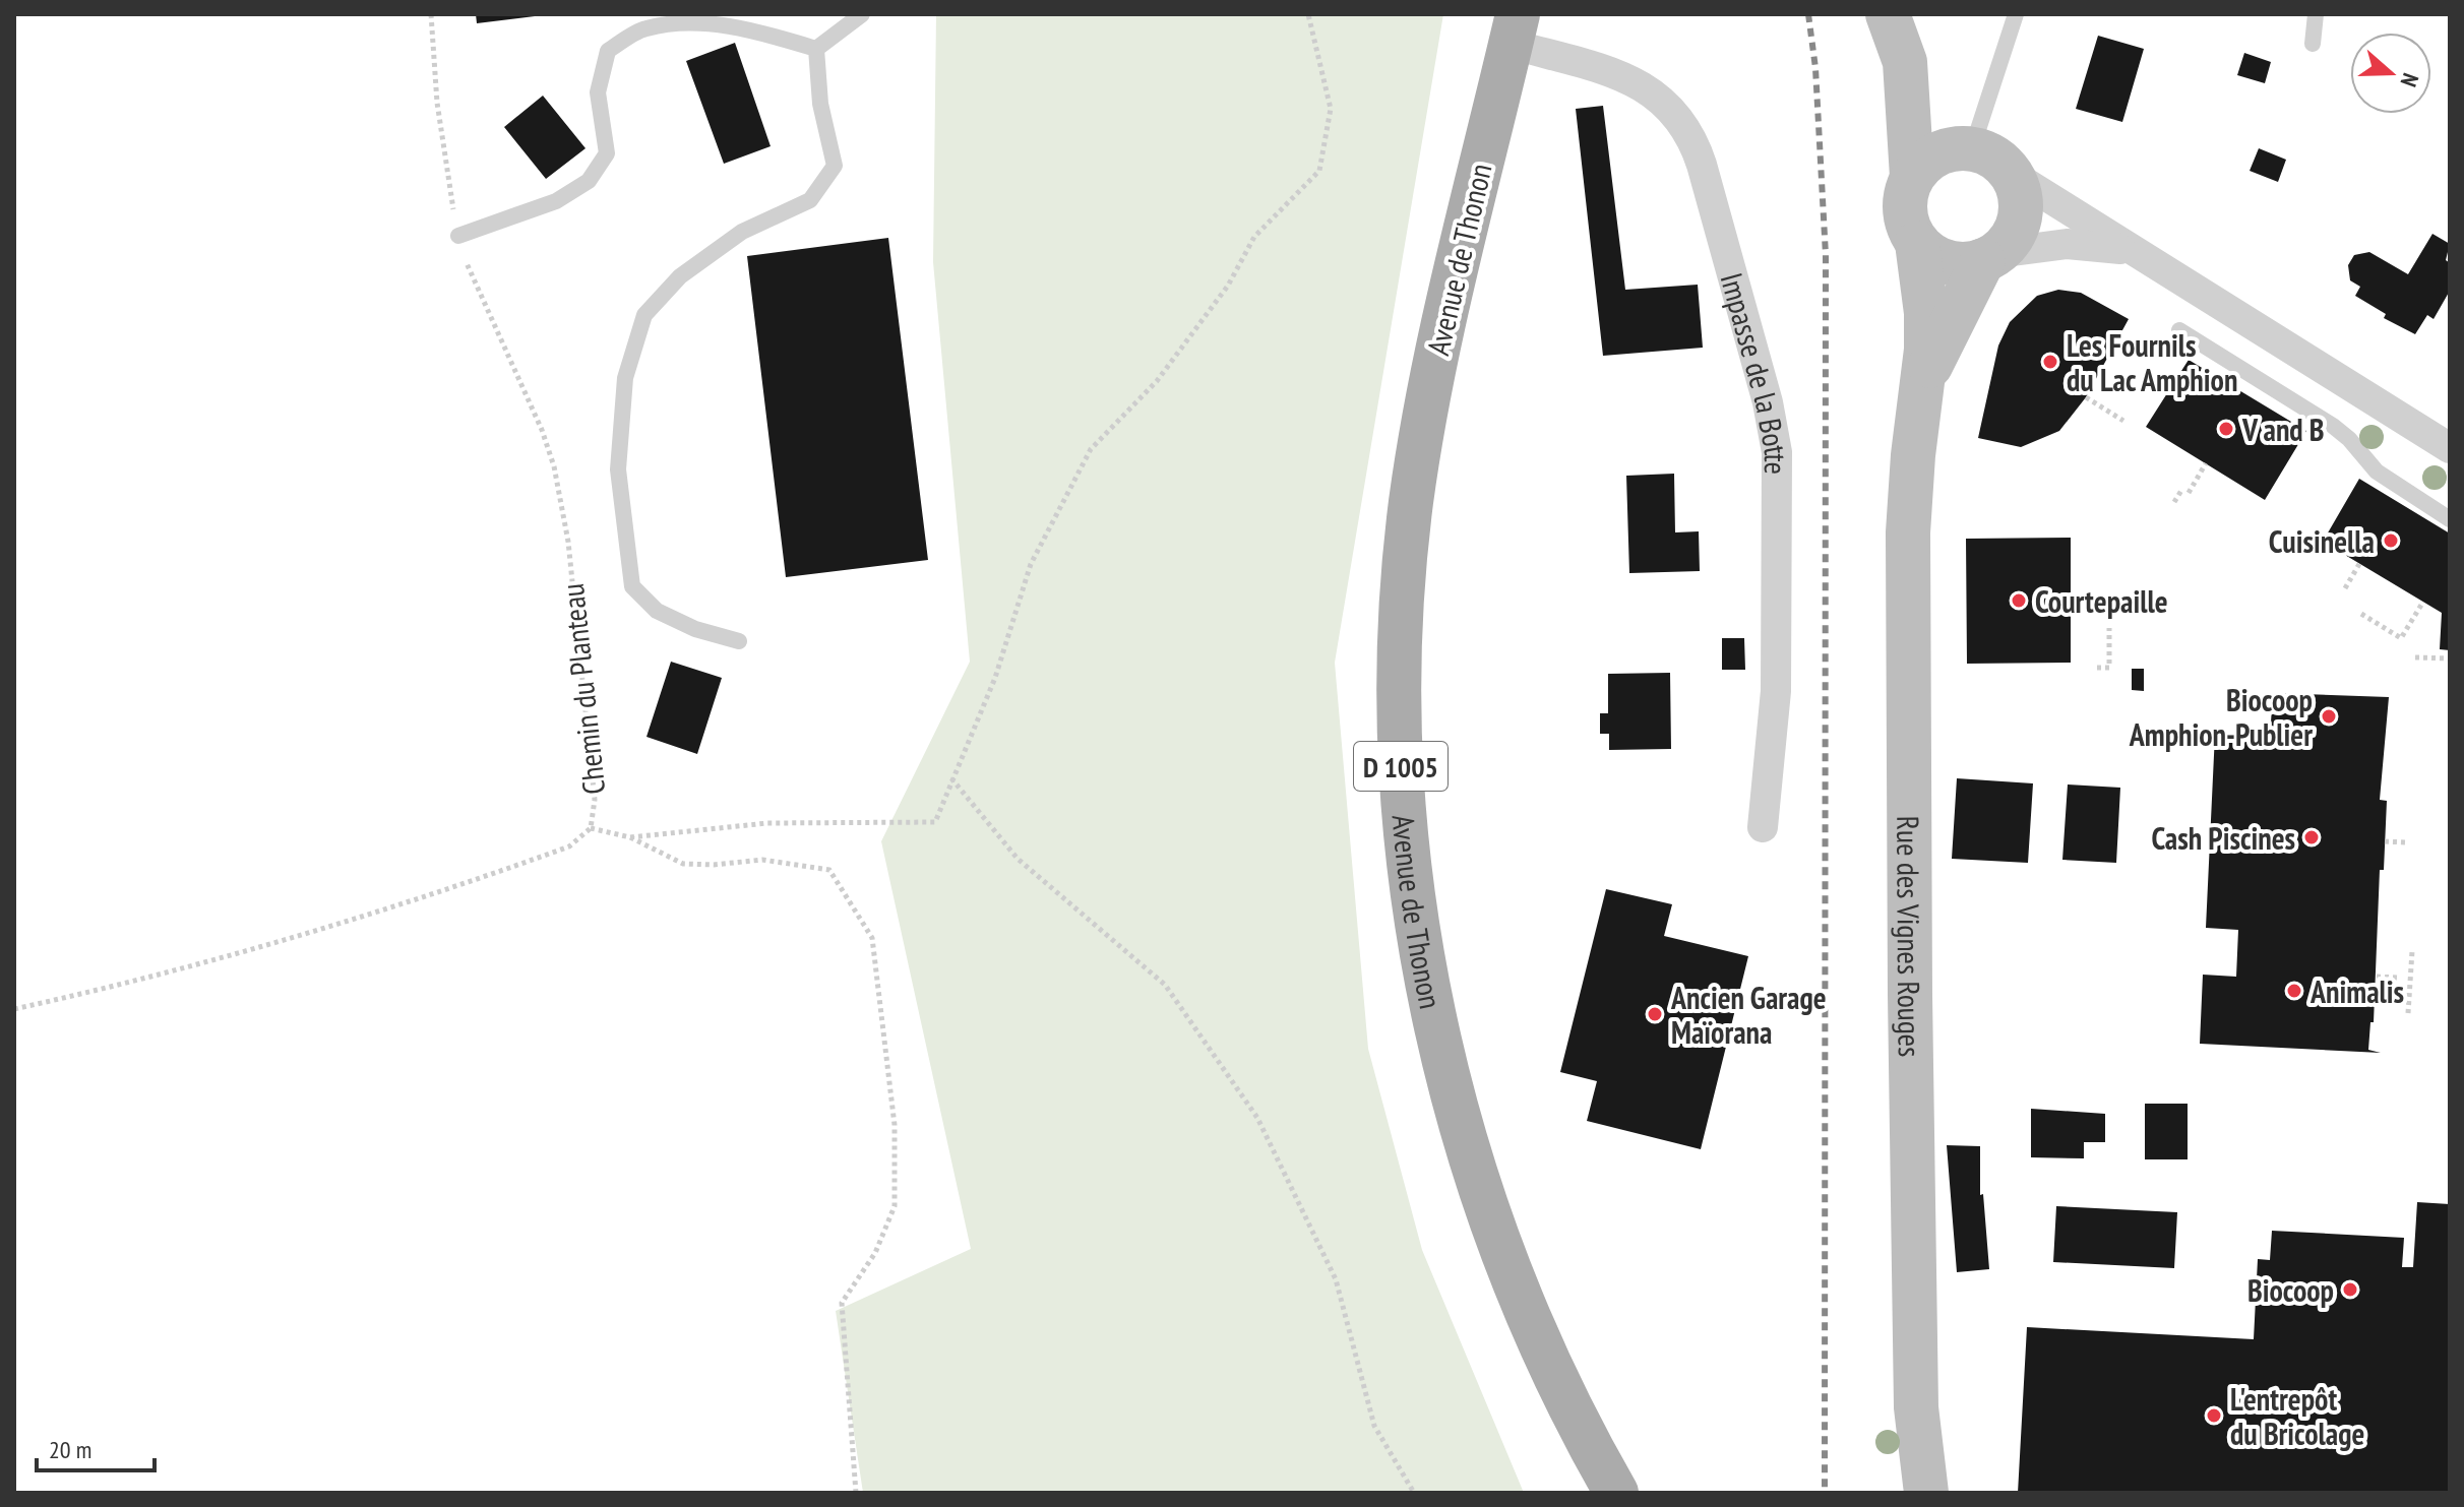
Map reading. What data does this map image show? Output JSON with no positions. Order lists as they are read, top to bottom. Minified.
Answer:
{"streets":{"main road":["Avenue de Thonon","D 1005"],"street":["Impasse de la Botte","Rue des Vignes Rouges"],"path":["Chemin du Planteau"]},"crossings":[["Avenue de Thonon","Impasse de la Botte"]],"places":["Les Fournils du Lac Amphion","V and B","Cuisinella","Courtepaille","Biocoop Amphion-Publier","Cash Piscines","Animalis","Ancien Garage Maïorana","Biocoop","L'entrepôt du Bricolage"],"scale_bar":"20 m","north":"right"}
